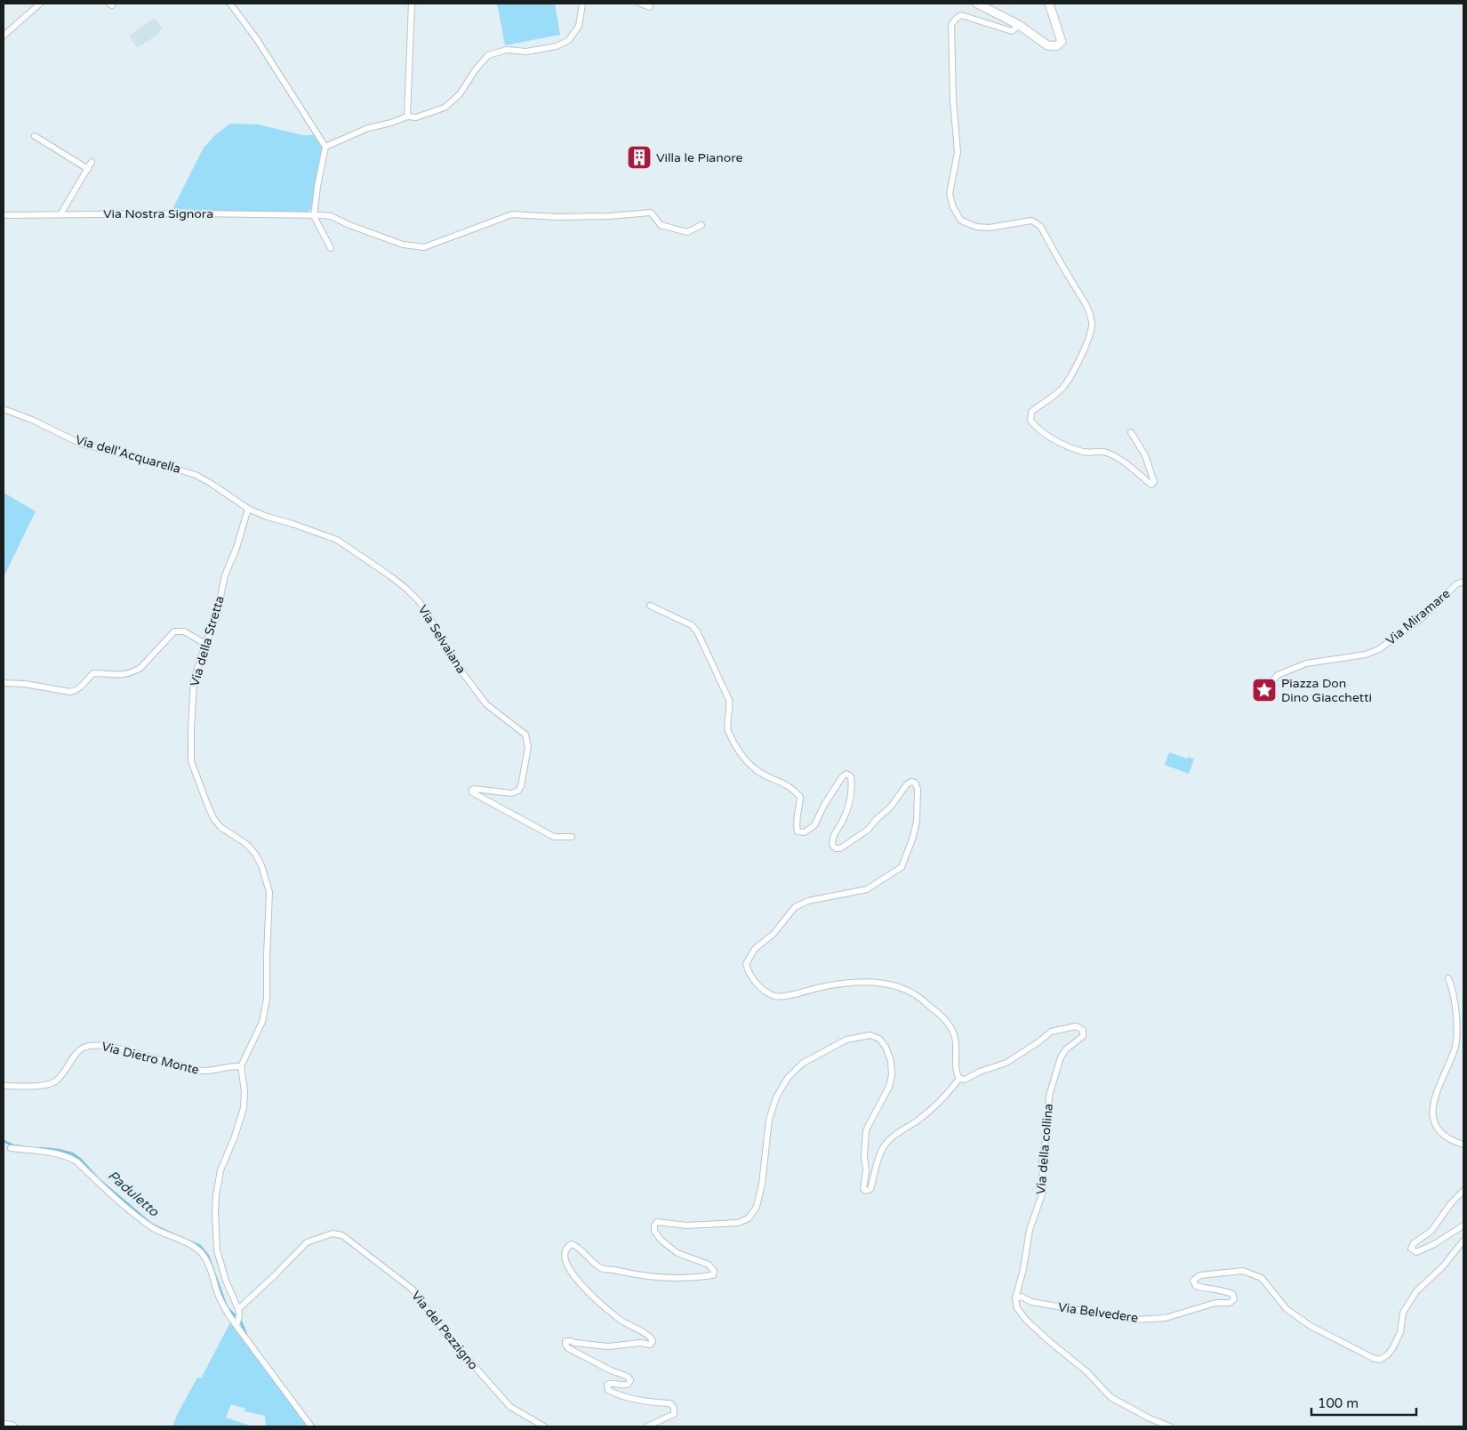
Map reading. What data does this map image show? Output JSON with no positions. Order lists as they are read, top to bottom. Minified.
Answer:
{"streets":{"street":["Via Nostra Signora","Via dell'Acquarella","Via Miramare","Via Selvaiana","Via della Stretta","Via Dietro Monte","Via della collina","Via Belvedere","Via del Pezzigno"]},"crossings":[["Via dell'Acquarella","Via Selvaiana"],["Via dell'Acquarella","Via della Stretta"],["Via Selvaiana","Via della Stretta"],["Via della Stretta","Via Dietro Monte"],["Via della collina","Via Belvedere"]],"water":["Paduletto"],"places":{"building":["Villa le Pianore"],"place":["Piazza Don Dino Giacchetti"]},"scale_bar":"100 m"}
